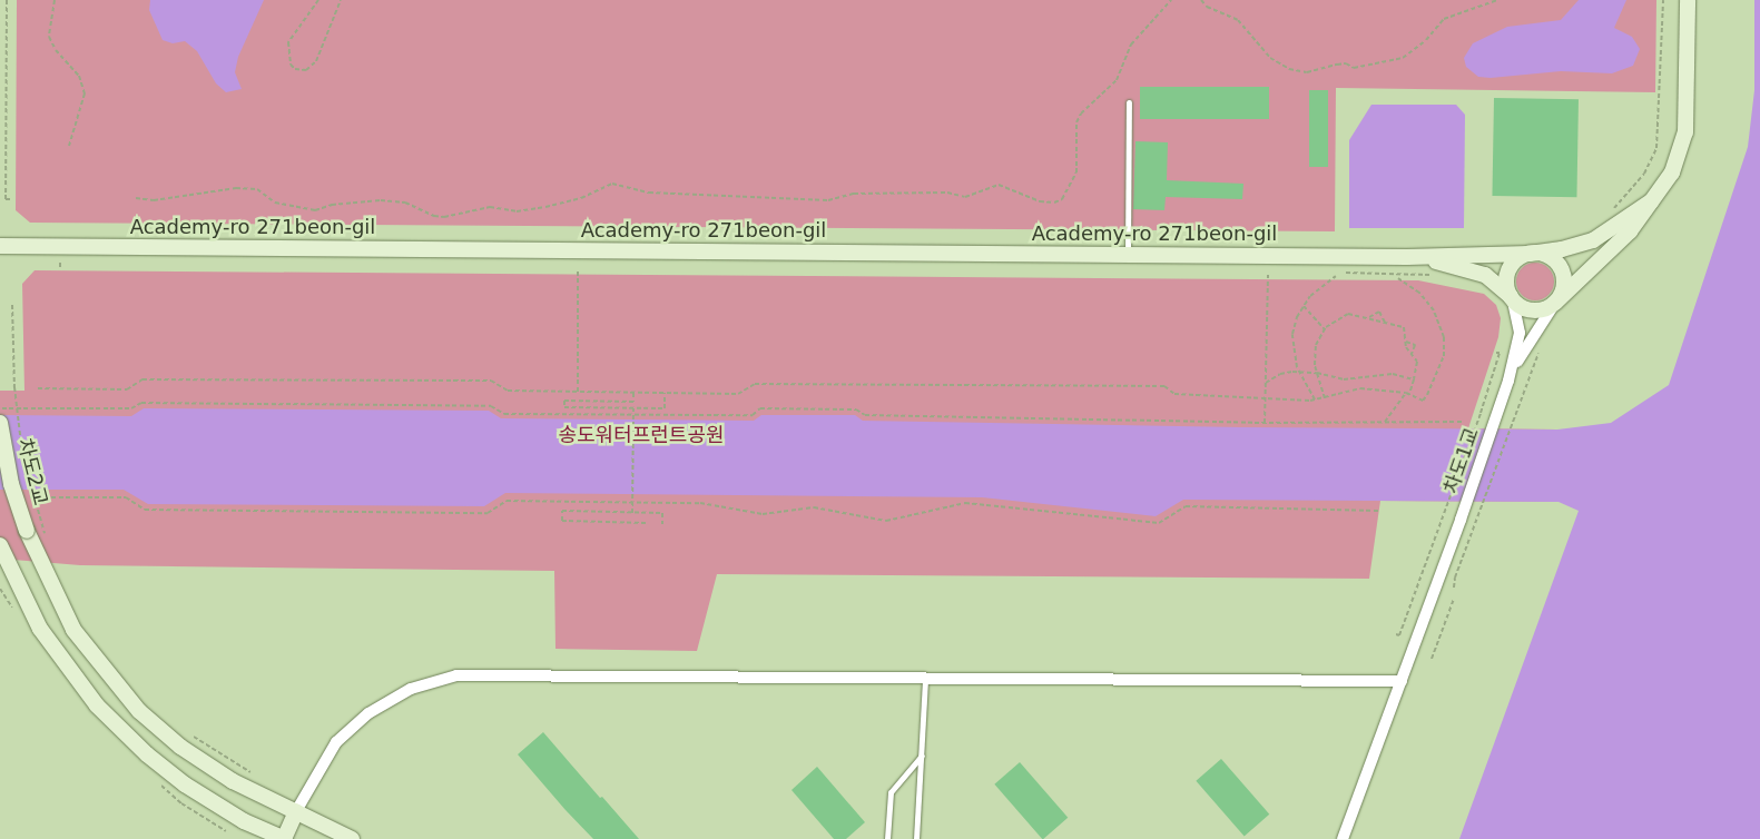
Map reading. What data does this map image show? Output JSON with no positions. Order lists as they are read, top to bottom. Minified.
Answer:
{"streets":{"street":["Academy-ro 271beon-gil","차도1교","차도2교"]},"parks":["송도워터프런트공원"]}
